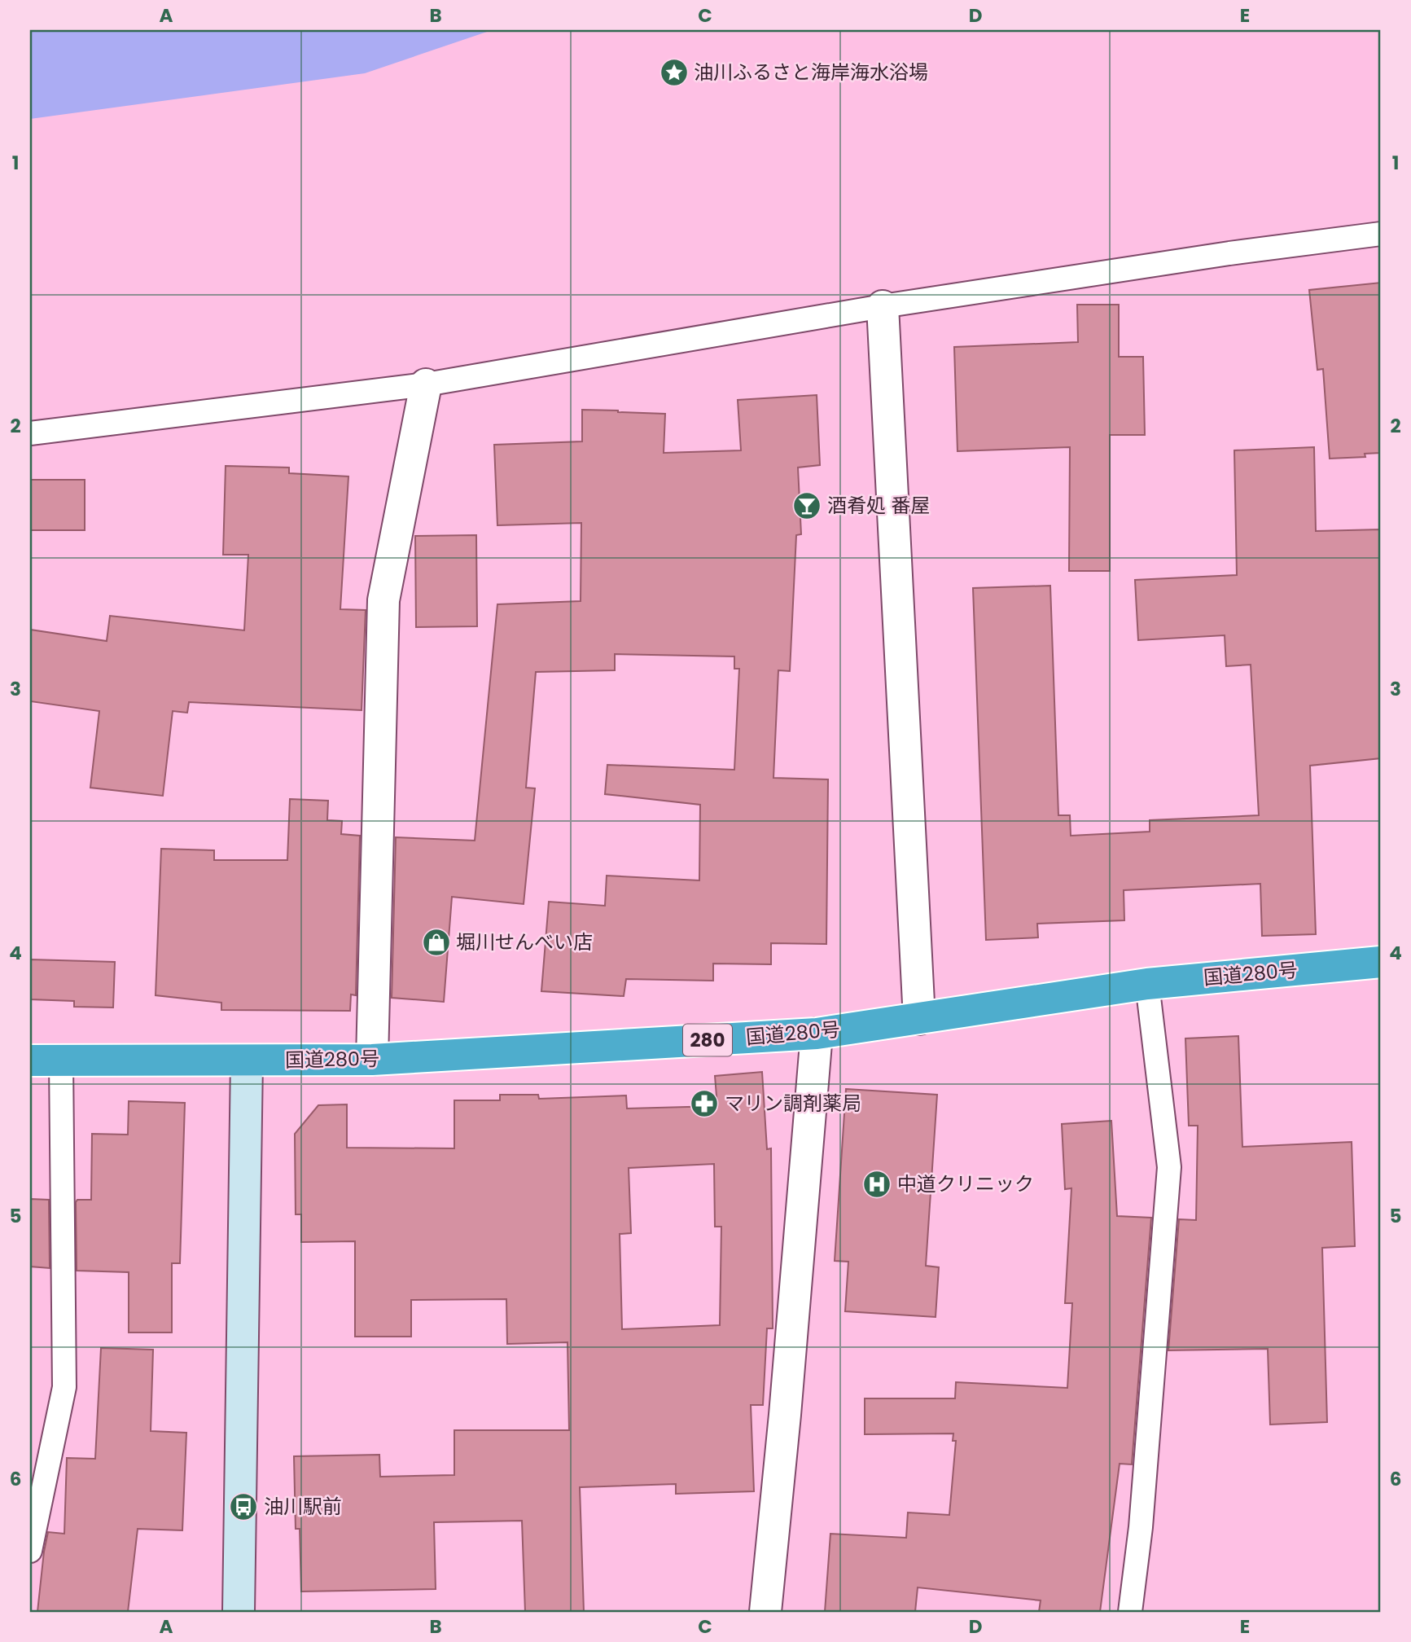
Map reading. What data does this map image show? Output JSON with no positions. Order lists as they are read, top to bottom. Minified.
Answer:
{"streets":{"highway":["国道280号","280"]},"places":{"place":["油川ふるさと海岸海水浴場"],"bar":["酒肴処 番屋"],"shop":["堀川せんべい店"],"pharmacy":["マリン調剤薬局"],"hospital":["中道クリニック"],"bus stop":["油川駅前"]},"grid":{"columns":["A","B","C","D","E"],"rows":["1","2","3","4","5","6"]}}
